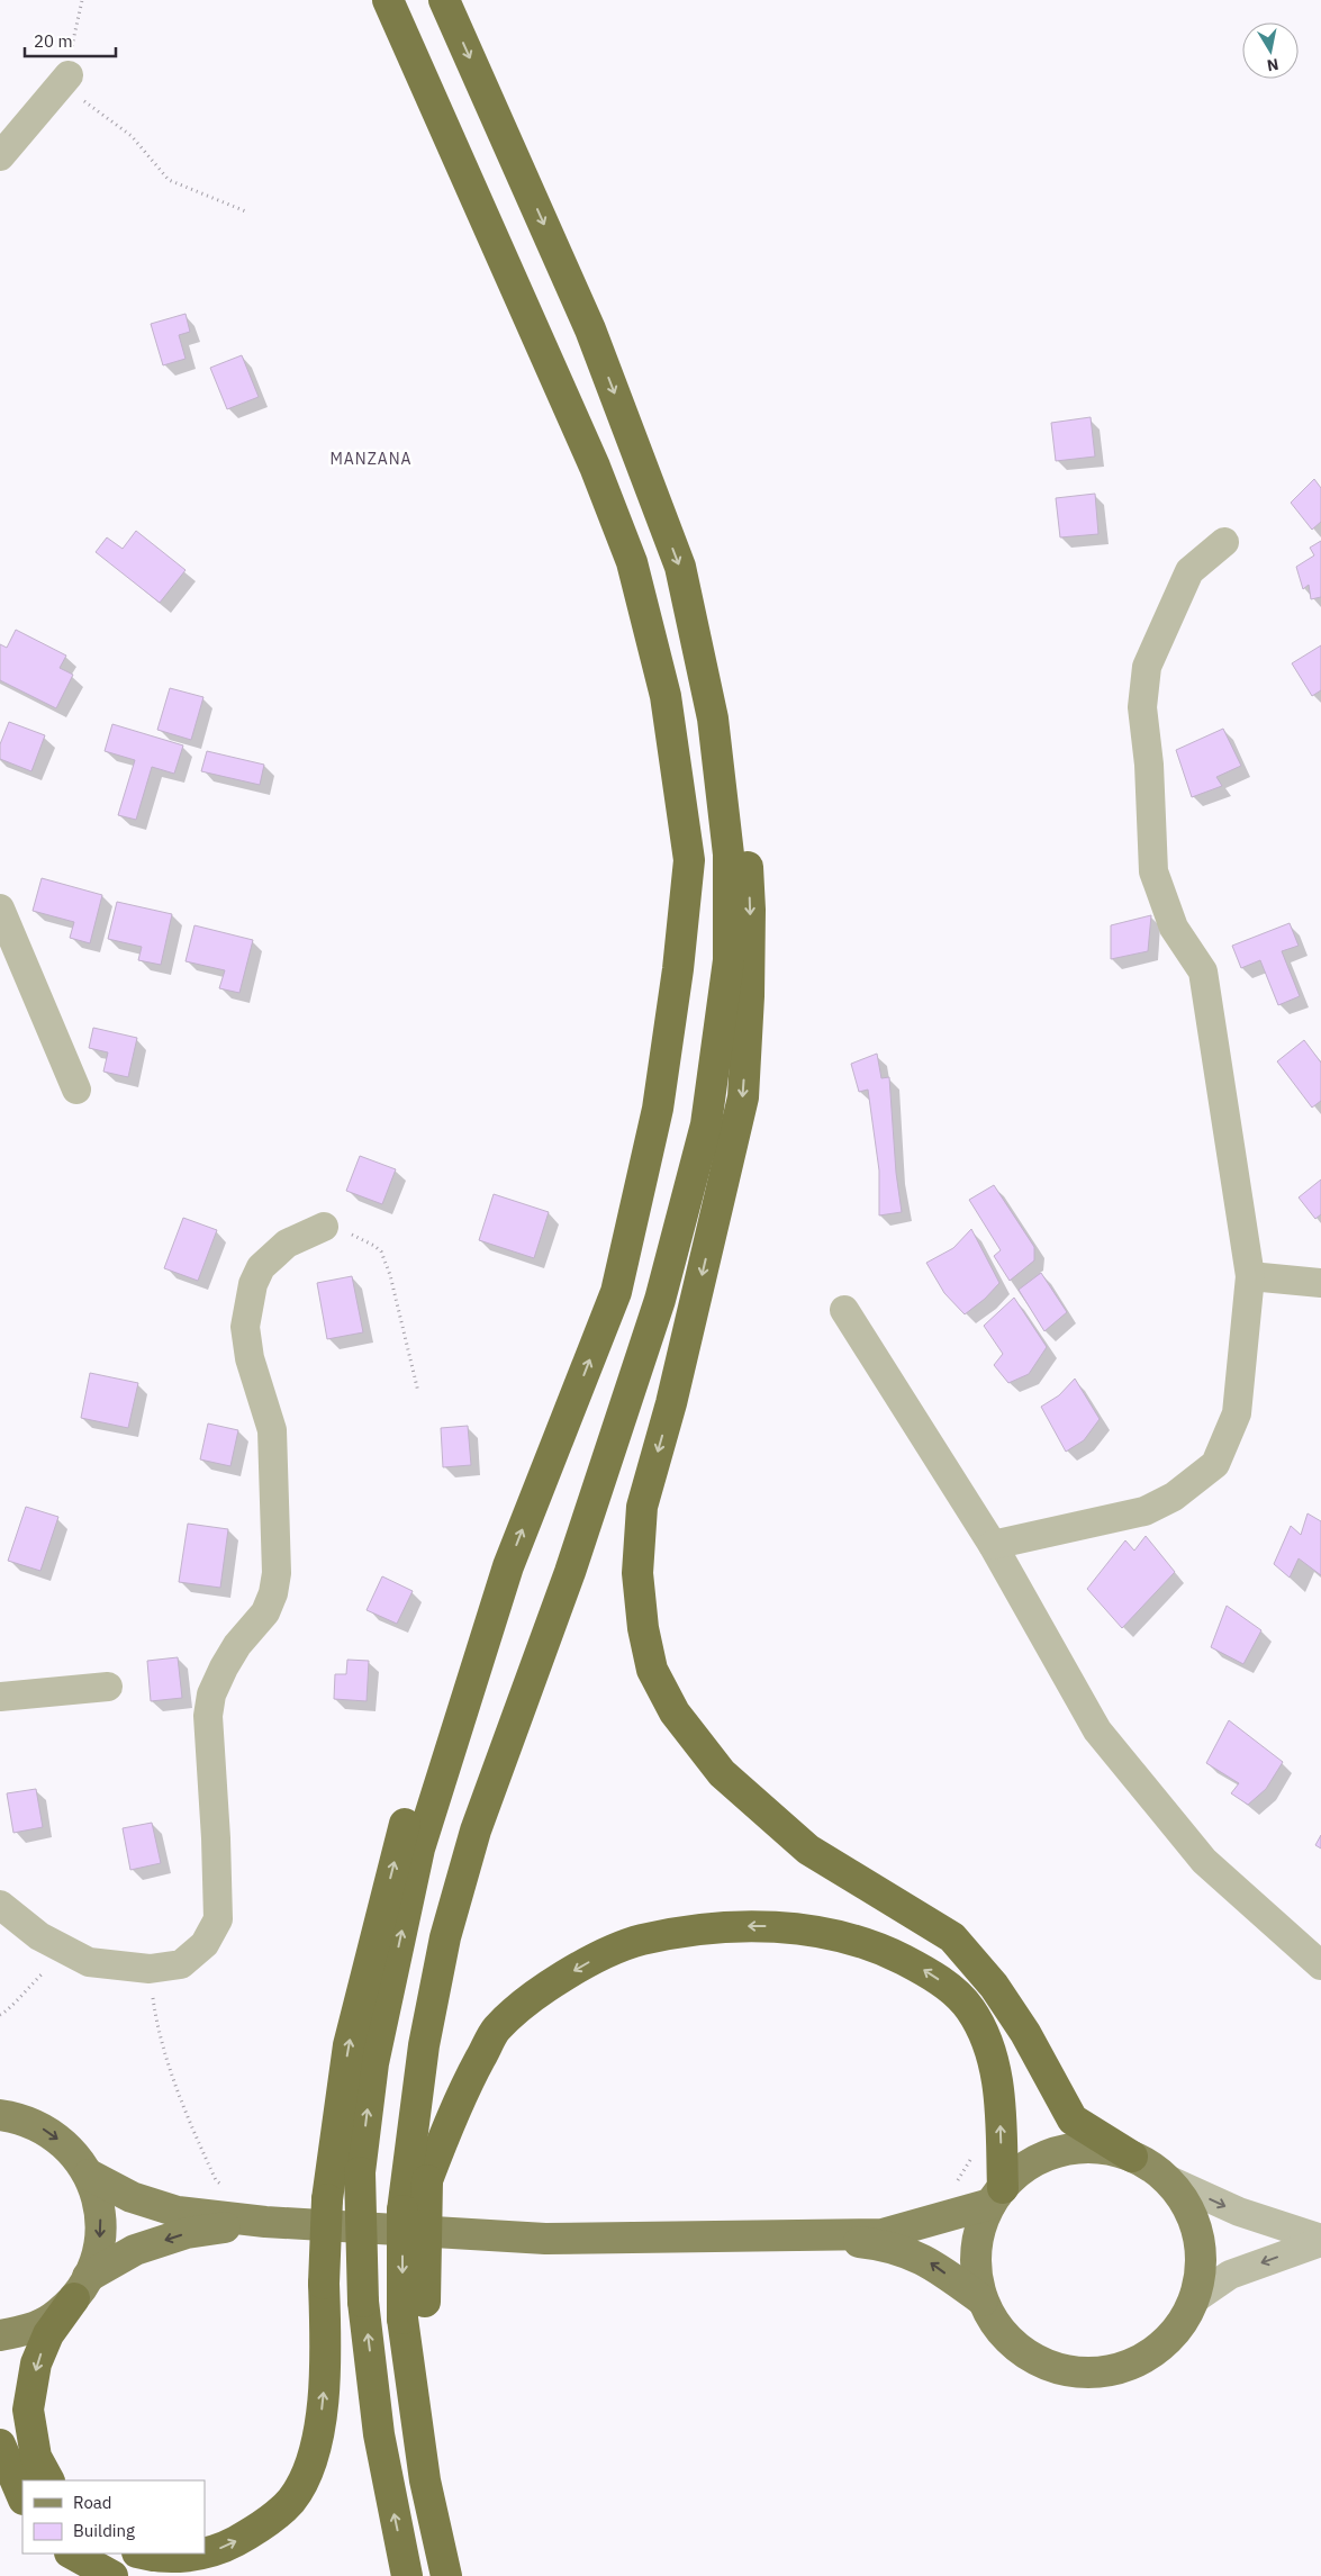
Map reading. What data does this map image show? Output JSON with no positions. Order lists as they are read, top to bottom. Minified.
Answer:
{"districts":["MANZANA"],"legend":["Road","Building"],"scale_bar":"20 m","north":"bottom"}
